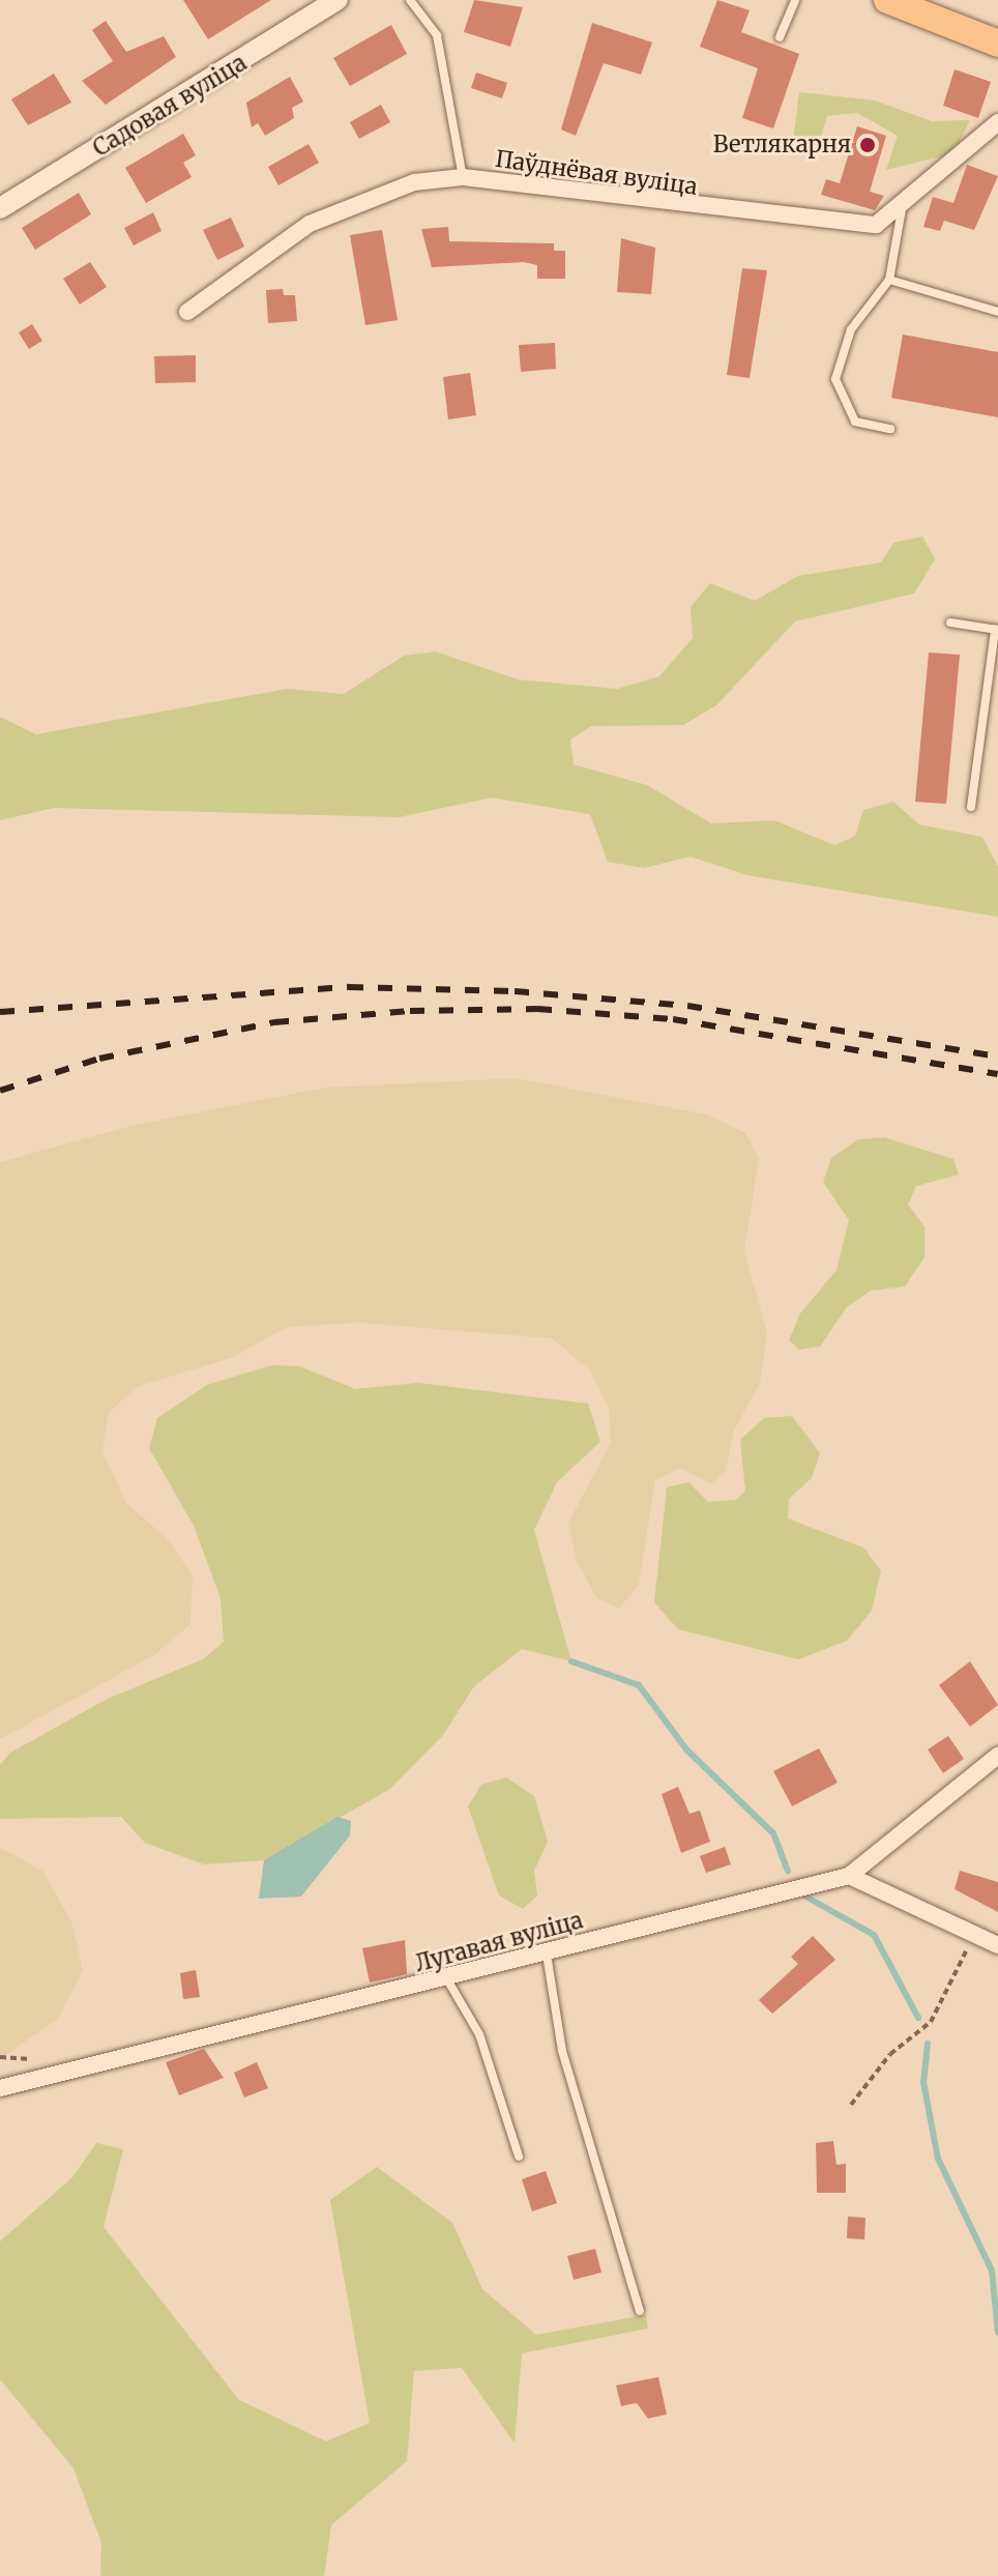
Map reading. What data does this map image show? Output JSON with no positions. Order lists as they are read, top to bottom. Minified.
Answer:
{"streets":{"street":["Садовая вуліца","Паўднёвая вуліца","Лугавая вуліца"]},"places":["Ветлякарня"]}
